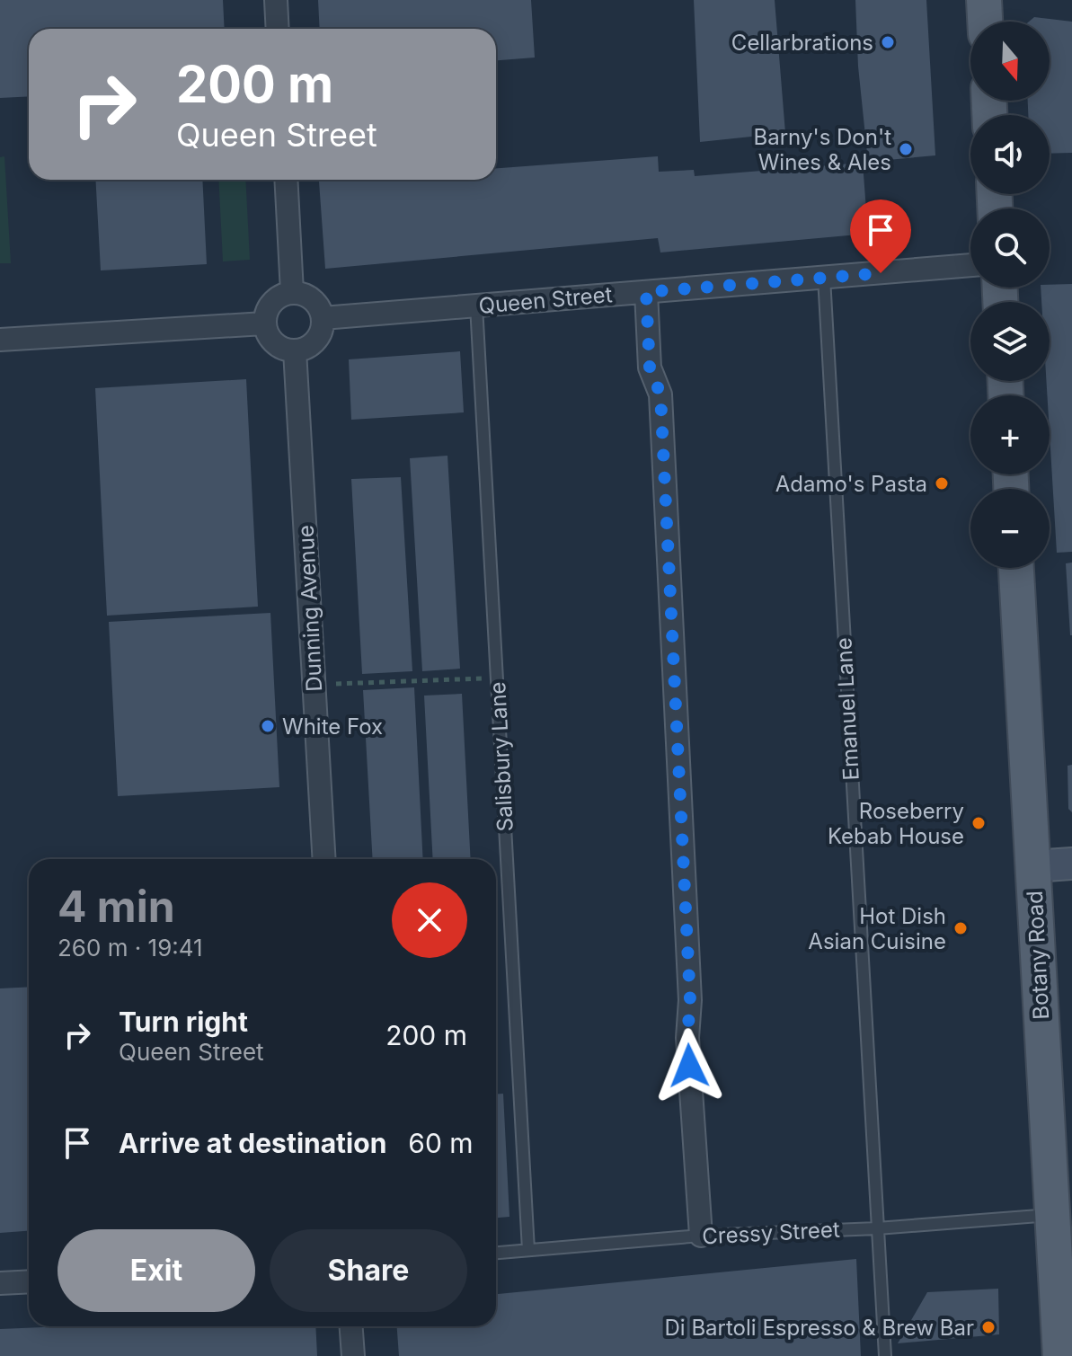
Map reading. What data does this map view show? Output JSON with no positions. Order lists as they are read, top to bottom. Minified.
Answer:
{"streets":{"main road":["Botany Road"],"street":["Queen Street","Dunning Avenue"],"lane":["Emanuel Lane","Salisbury Lane","Cressy Street"]},"crossings":[["Queen Street","Dunning Avenue"],["Queen Street","Emanuel Lane"],["Queen Street","Salisbury Lane"],["Emanuel Lane","Cressy Street"],["Salisbury Lane","Cressy Street"],["Botany Road","Cressy Street"]],"places":["Cellarbrations","Barny's Don't Wines & Ales","Adamo's Pasta","White Fox","Roseberry Kebab House","Hot Dish Asian Cuisine","Di Bartoli Espresso & Brew Bar"],"north":"bottom","page":{"map_buttons":["+","−"],"turn":["200 m","Queen Street"],"heading":["4 min","260 m · 19:41"],"list":[{"name":"Turn right","note":"Queen Street","value":"200 m"},{"name":"Arrive at destination","value":"60 m"}],"buttons":["Exit","Share"]}}
